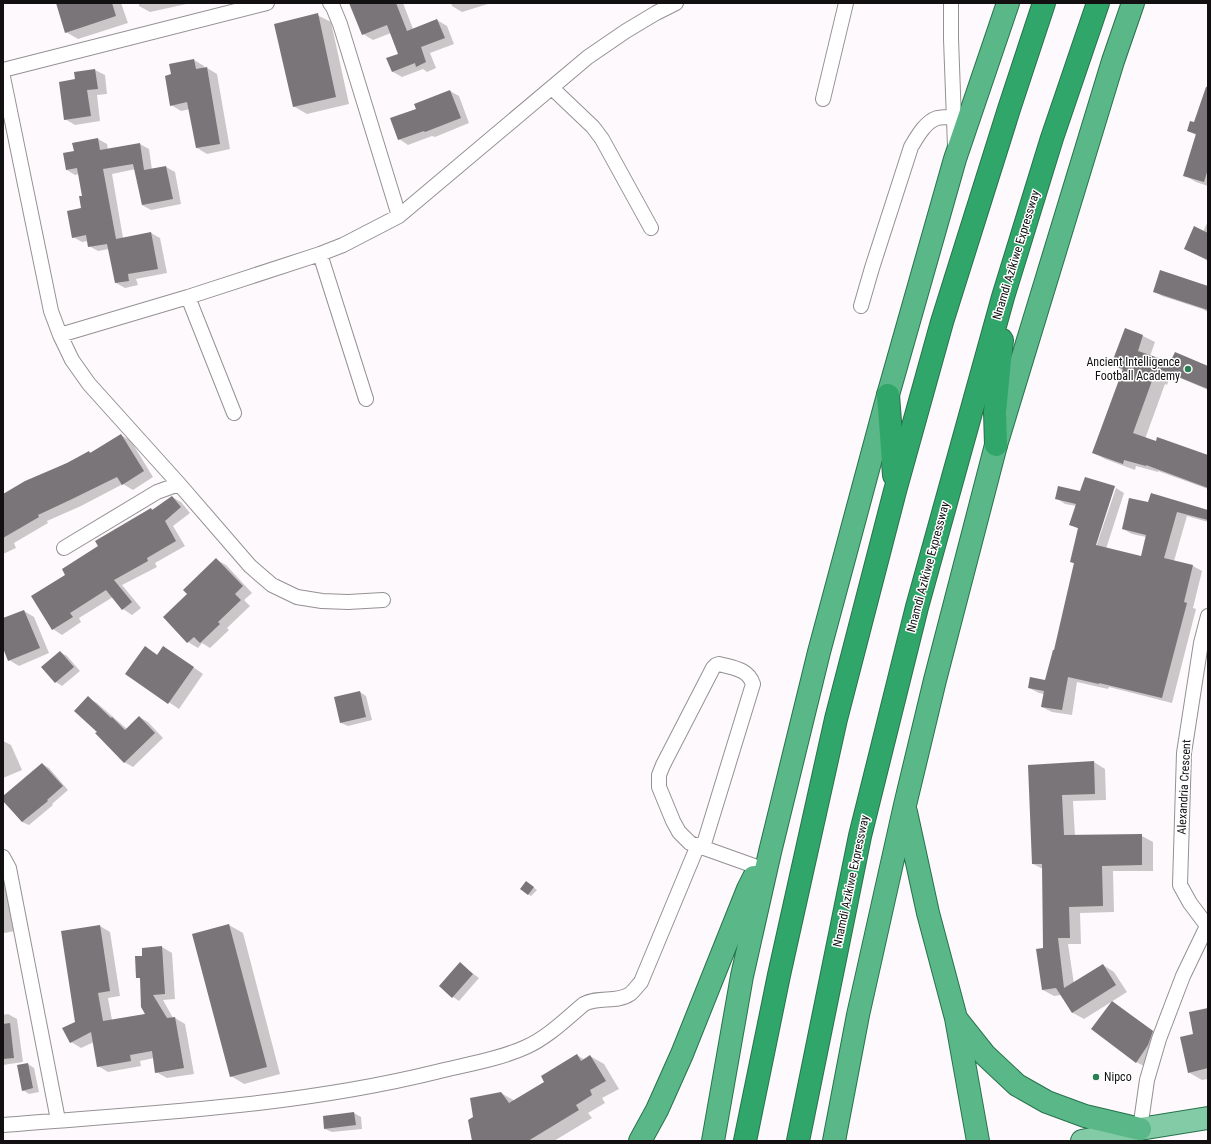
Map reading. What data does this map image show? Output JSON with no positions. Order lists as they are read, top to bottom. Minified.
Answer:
{"streets":{"highway":["Nnamdi Azikiwe Expressway"],"street":["Alexandria Crescent"]},"places":["Ancient Intelligence Football Academy","Nipco"]}
